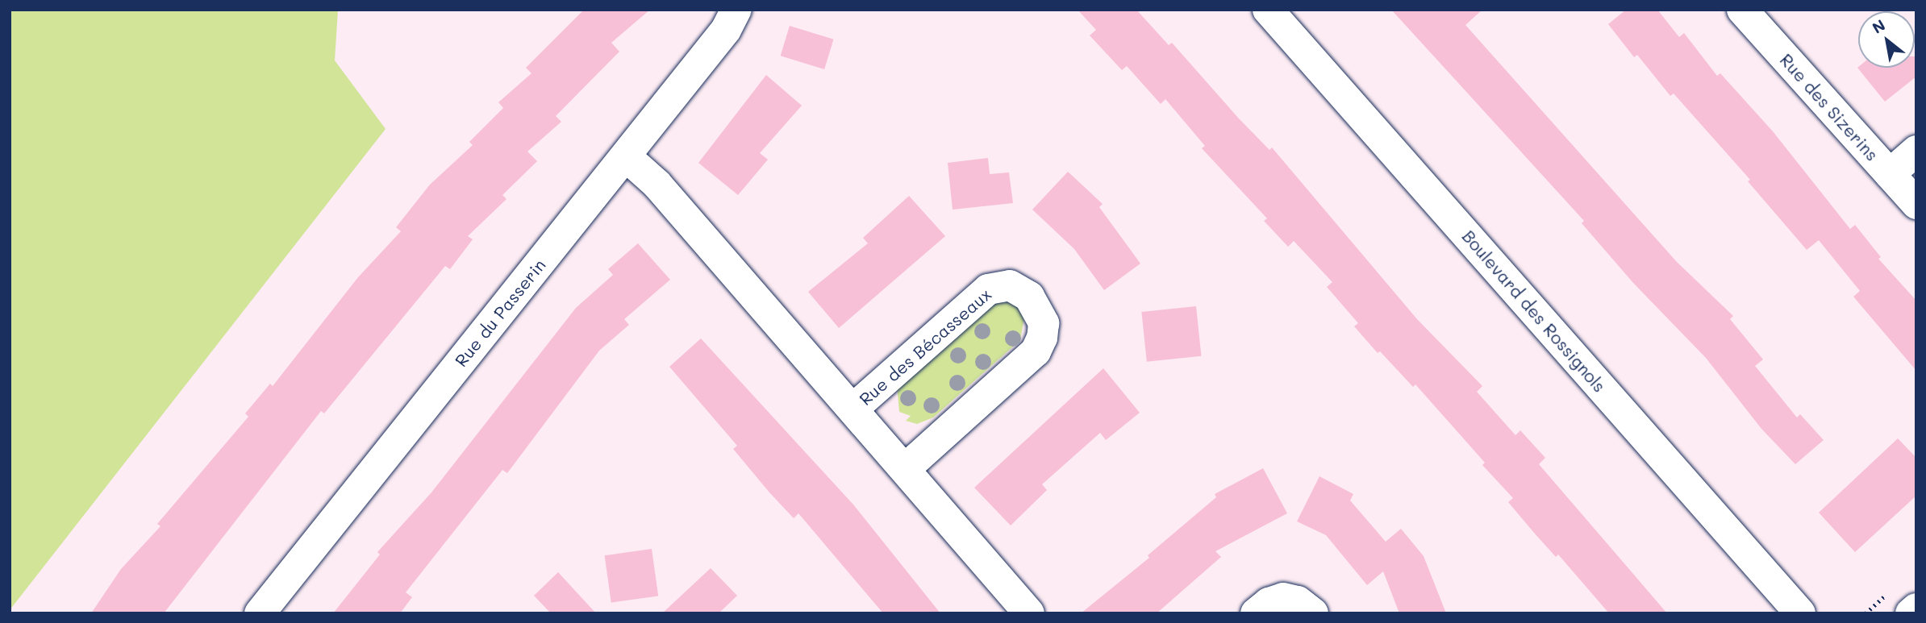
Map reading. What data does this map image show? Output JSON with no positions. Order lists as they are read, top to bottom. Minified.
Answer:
{"streets":{"street":["Rue des Sizerins","Boulevard des Rossignols","Rue du Passerin","Rue des Bécasseaux"]},"crossings":[["Rue du Passerin","Rue des Bécasseaux"]],"north":"top left"}
